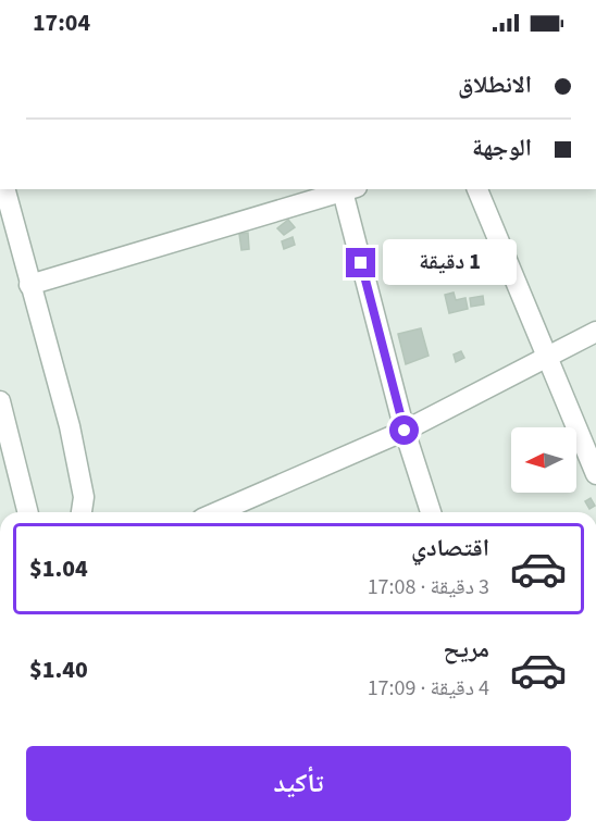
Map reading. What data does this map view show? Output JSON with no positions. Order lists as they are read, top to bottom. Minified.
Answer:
{"north":"left","page":{"status":"17:04","banner":["الانطلاق","الوجهة"],"bubble":"1 دقيقة","list":[{"name":"اقتصادي","note":"3 دقيقة · 17:08","value":"$1.04"},{"name":"مريح","note":"4 دقيقة · 17:09","value":"$1.40"}],"buttons":"تأكيد"}}
